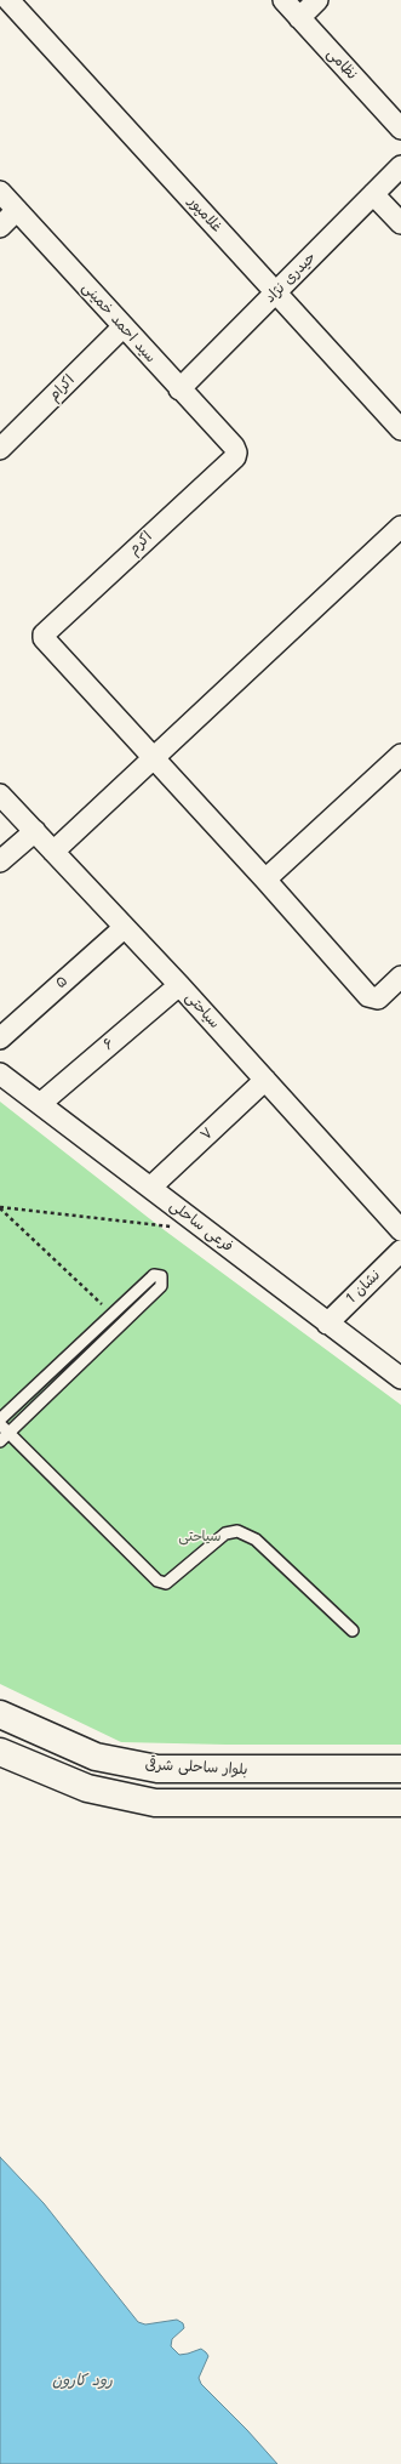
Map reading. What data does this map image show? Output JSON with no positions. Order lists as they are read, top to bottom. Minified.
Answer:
{"streets":{"main road":["بلوار ساحلی شرقی"],"street":["نظامی","غلامپور","حیدری نژاد","سید احمد خمینی","اکرام","اکرم","۵","سیاحتی","۶","۷","فرعی ساحلی","نشان 1"]},"crossings":[["غلامپور","حیدری نژاد"],["حیدری نژاد","سید احمد خمینی"],["سید احمد خمینی","اکرام"],["سید احمد خمینی","اکرم"],["۵","سیاحتی"],["سیاحتی","۶"],["سیاحتی","۷"],["۶","فرعی ساحلی"],["۷","فرعی ساحلی"],["فرعی ساحلی","نشان 1"]],"water":["رود کارون"],"parks":["سیاحتی"]}
